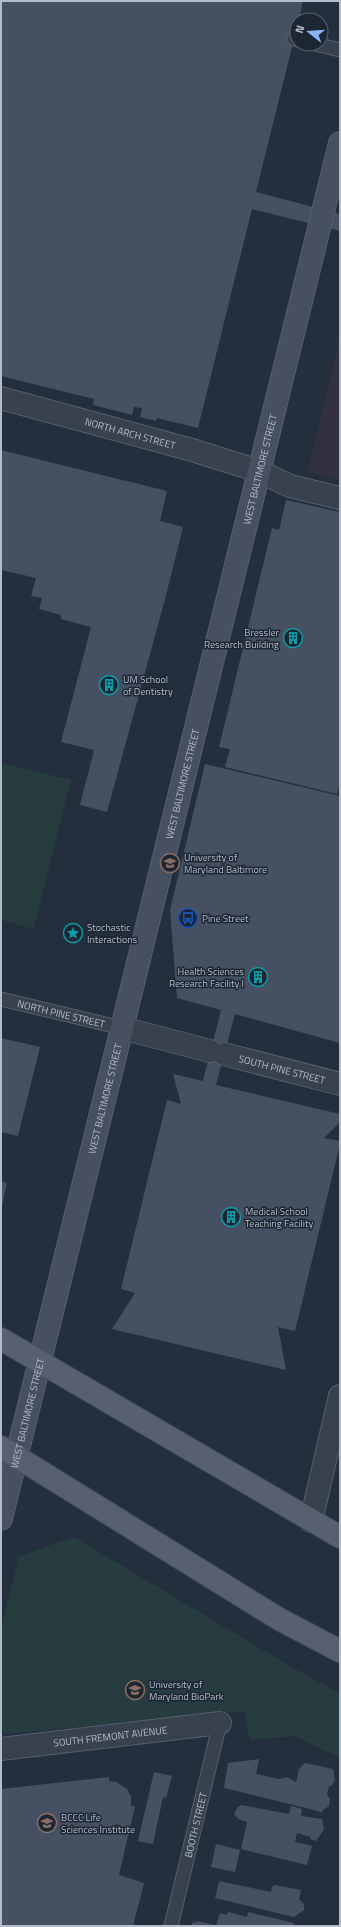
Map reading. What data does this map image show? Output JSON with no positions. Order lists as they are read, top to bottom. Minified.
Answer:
{"streets":{"main road":["WEST BALTIMORE STREET"],"street":["NORTH ARCH STREET","SOUTH PINE STREET","SOUTH FREMONT AVENUE"],"lane":["NORTH PINE STREET","BOOTH STREET"]},"crossings":[["NORTH ARCH STREET","WEST BALTIMORE STREET"],["WEST BALTIMORE STREET","NORTH PINE STREET"],["WEST BALTIMORE STREET","SOUTH PINE STREET"],["NORTH PINE STREET","SOUTH PINE STREET"],["SOUTH FREMONT AVENUE","BOOTH STREET"]],"places":{"building":["Bressler Research Building","UM School of Dentistry","Health Sciences Research Facility I","Medical School Teaching Facility"],"school or university":["University of Maryland Baltimore","University of Maryland BioPark","BCCC Life Sciences Institute"],"bus stop":["Pine Street"],"place":["Stochastic Interactions"]},"north":"left"}
